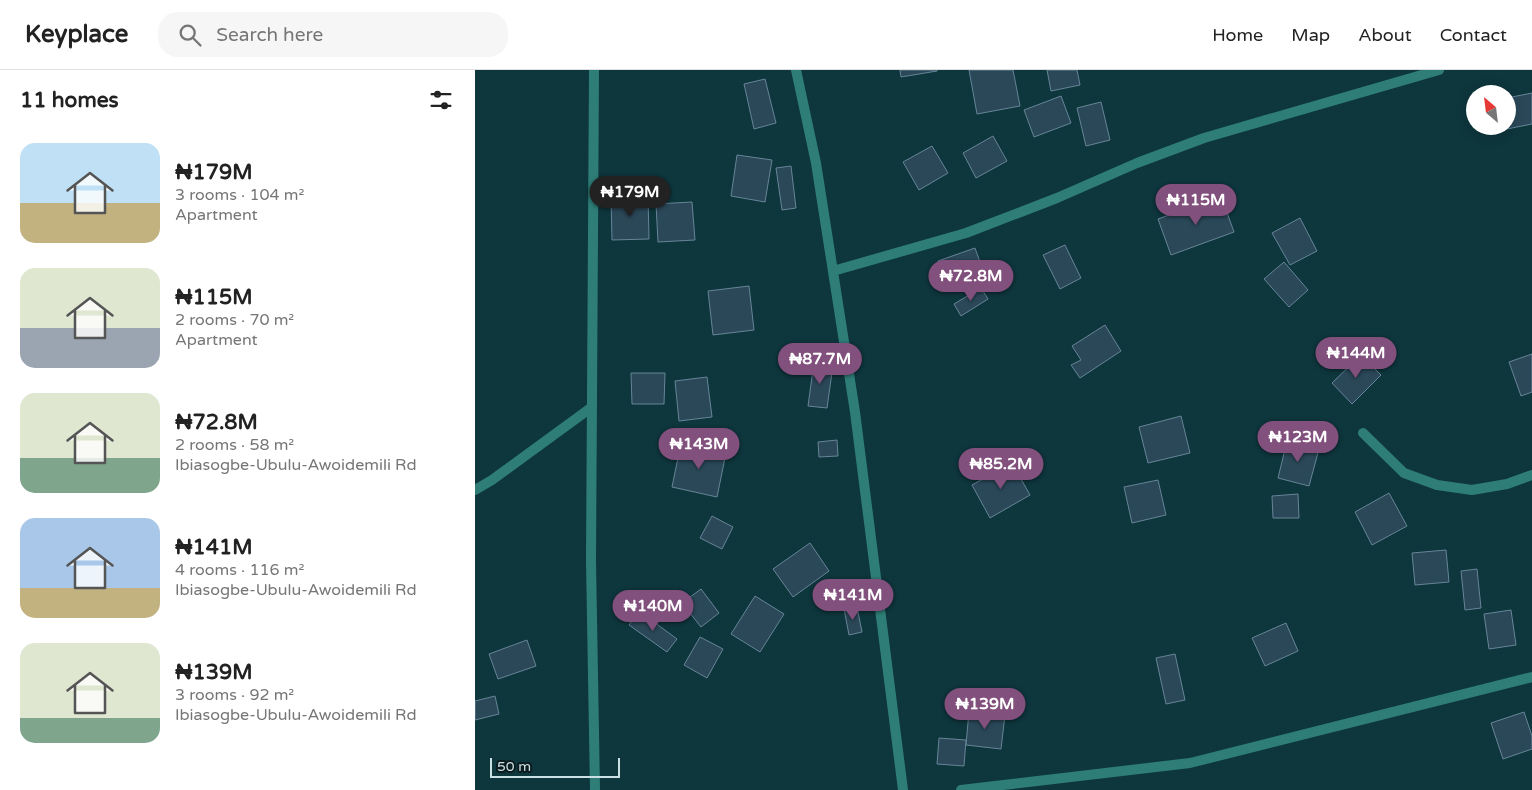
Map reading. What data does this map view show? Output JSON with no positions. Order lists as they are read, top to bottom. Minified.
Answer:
{"scale_bar":"50 m","north":"top left","page":{"header":"Keyplace","search":"Search here","nav":["Home","Map","About","Contact"],"heading":"11 homes","list":[{"name":"₦179M","note":"3 rooms · 104 m² · Apartment"},{"name":"₦115M","note":"2 rooms · 70 m² · Apartment"},{"name":"₦72.8M","note":"2 rooms · 58 m² · Ibiasogbe-Ubulu-Awoidemili Rd"},{"name":"₦141M","note":"4 rooms · 116 m² · Ibiasogbe-Ubulu-Awoidemili Rd"},{"name":"₦139M","note":"3 rooms · 92 m² · Ibiasogbe-Ubulu-Awoidemili Rd"}],"price":["₦179M","₦115M","₦72.8M","₦144M","₦87.7M","₦123M","₦143M","₦85.2M","₦141M","₦140M","₦139M"],"scale":"50 m"}}
